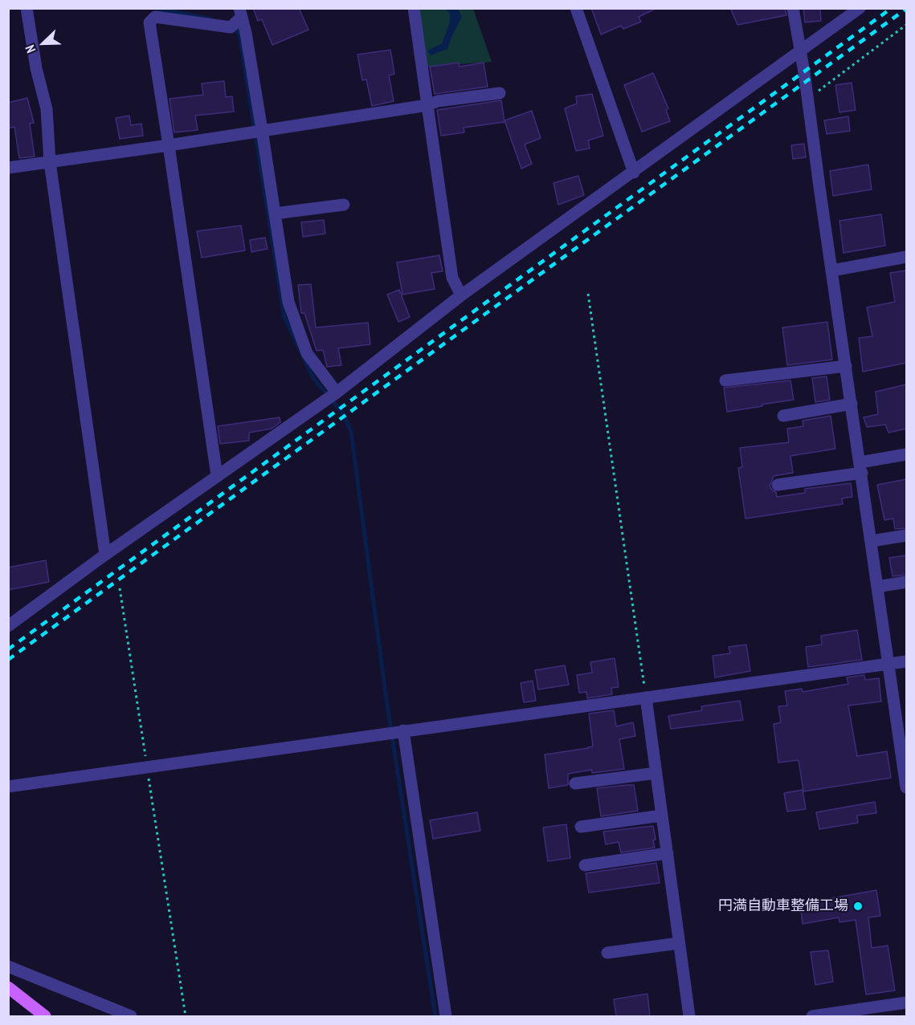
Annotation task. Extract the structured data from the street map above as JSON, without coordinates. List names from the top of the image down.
{
  "places": ["円満自動車整備工場"],
  "north": "bottom left"
}
